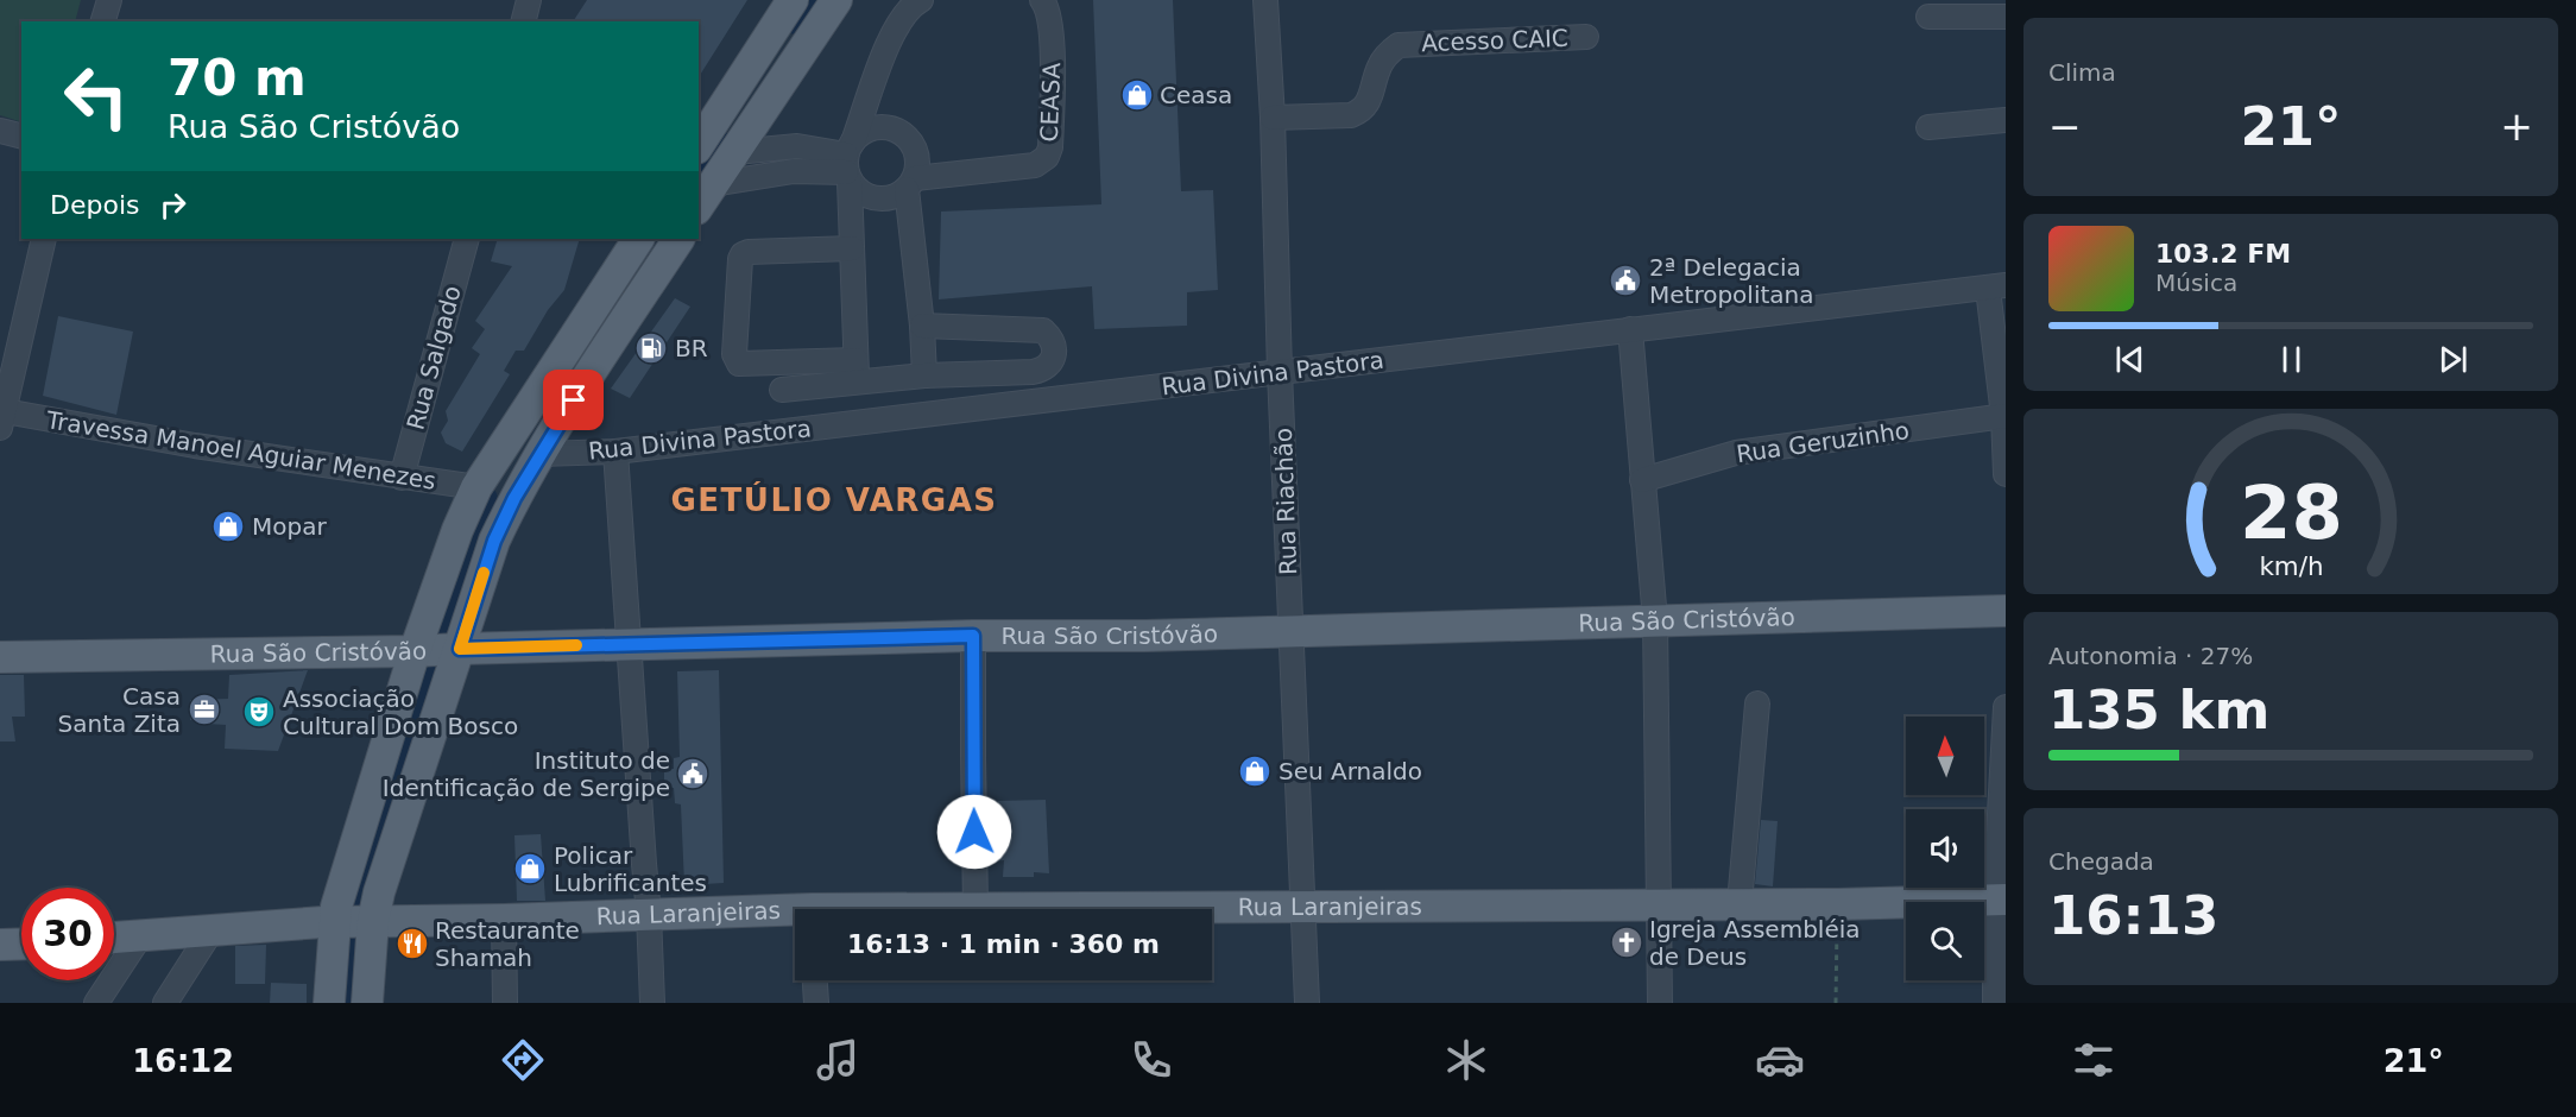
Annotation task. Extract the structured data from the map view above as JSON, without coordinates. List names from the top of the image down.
{
  "streets": {
    "main road": ["Rua São Cristóvão", "Rua Laranjeiras"],
    "street": [
      "Acesso CAIC",
      "CEASA",
      "Rua Salgado",
      "Rua Divina Pastora",
      "Rua Geruzinho",
      "Travessa Manoel Aguiar Menezes",
      "Rua Riachão"
    ]
  },
  "crossings": [
    ["Acesso CAIC", "Rua Riachão"],
    ["Rua Salgado", "Travessa Manoel Aguiar Menezes"],
    ["Rua Divina Pastora", "Rua Riachão"],
    ["Rua Riachão", "Rua São Cristóvão"],
    ["Rua Riachão", "Rua Laranjeiras"]
  ],
  "districts": ["GETÚLIO VARGAS"],
  "places": {
    "shop": [
      "Ceasa",
      "Mopar",
      "Seu Arnaldo",
      "Policar Lubrificantes"
    ],
    "public building": ["2ª Delegacia Metropolitana", "Instituto de Identificação de Sergipe"],
    "fuel station": ["BR"],
    "office": ["Casa Santa Zita"],
    "theatre": ["Associação Cultural Dom Bosco"],
    "church": ["Igreja Assembléia de Deus"],
    "restaurant": ["Restaurante Shamah"]
  },
  "north": "top",
  "page": {
    "tile": [
      "Clima",
      ["Autonomia · 27%", "135 km"],
      ["Chegada", "16:13"]
    ],
    "turn": ["70 m", "Rua São Cristóvão"],
    "heat": ["−", "21°", "+"],
    "then": "Depois",
    "song": ["103.2 FM", "Música"],
    "limit": "30",
    "trip": "16:13 · 1 min · 360 m",
    "tabs": ["16:12", "21°"],
    "gauge": ["28", "km/h"]
  }
}
